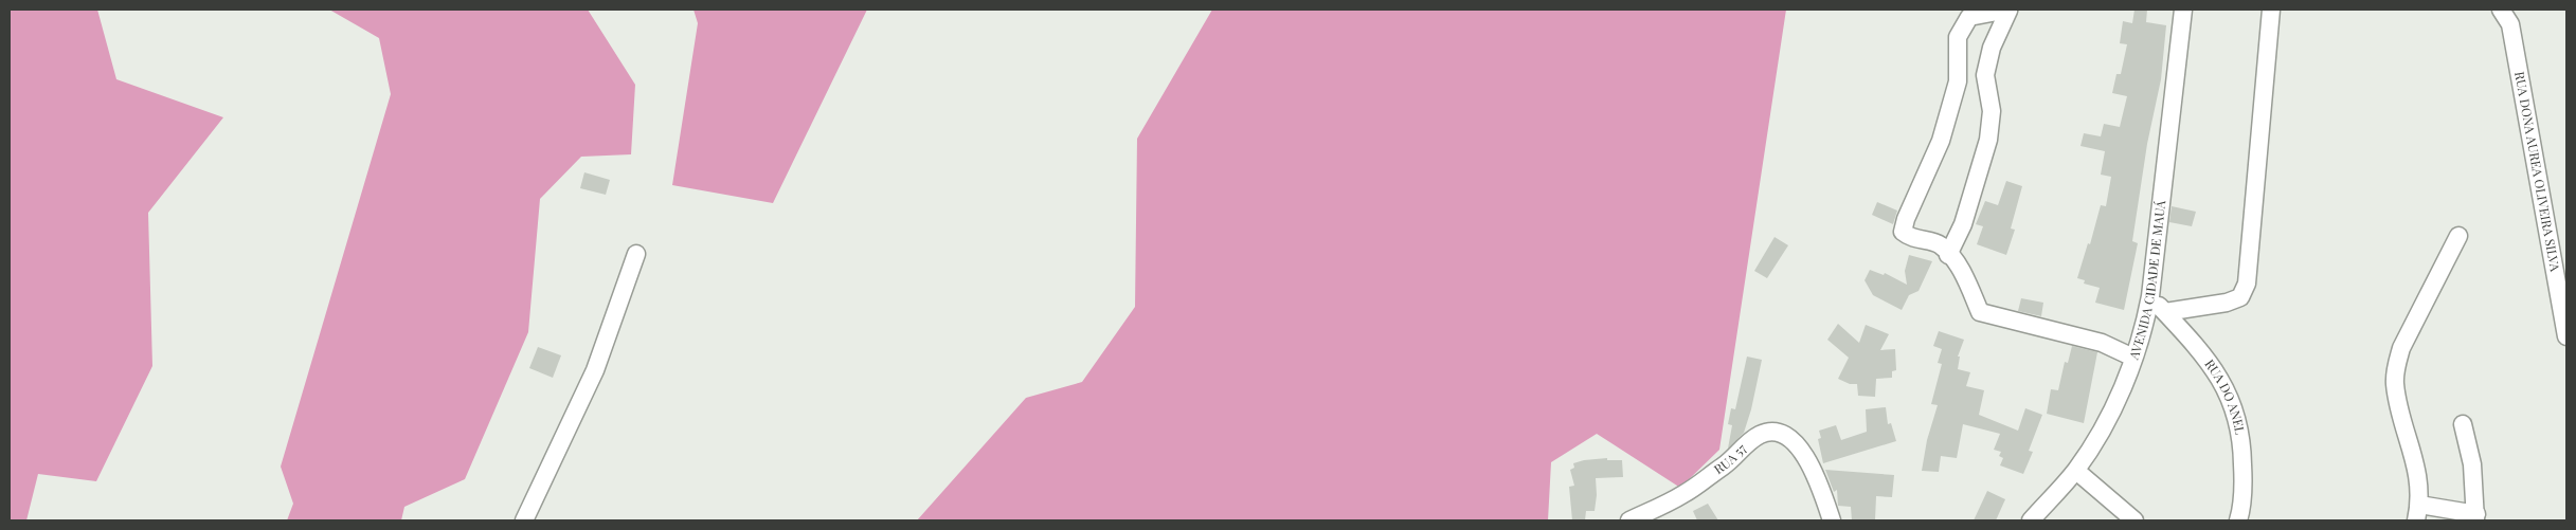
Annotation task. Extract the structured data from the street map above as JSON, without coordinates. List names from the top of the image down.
{
  "streets": {
    "street": [
      "RUA DONA AUREA OLIVEIRA SILVA",
      "AVENIDA CIDADE DE MAUÁ",
      "RUA DO ANEL",
      "RUA 57"
    ]
  },
  "crossings": [
    ["AVENIDA CIDADE DE MAUÁ", "RUA DO ANEL"]
  ]
}
